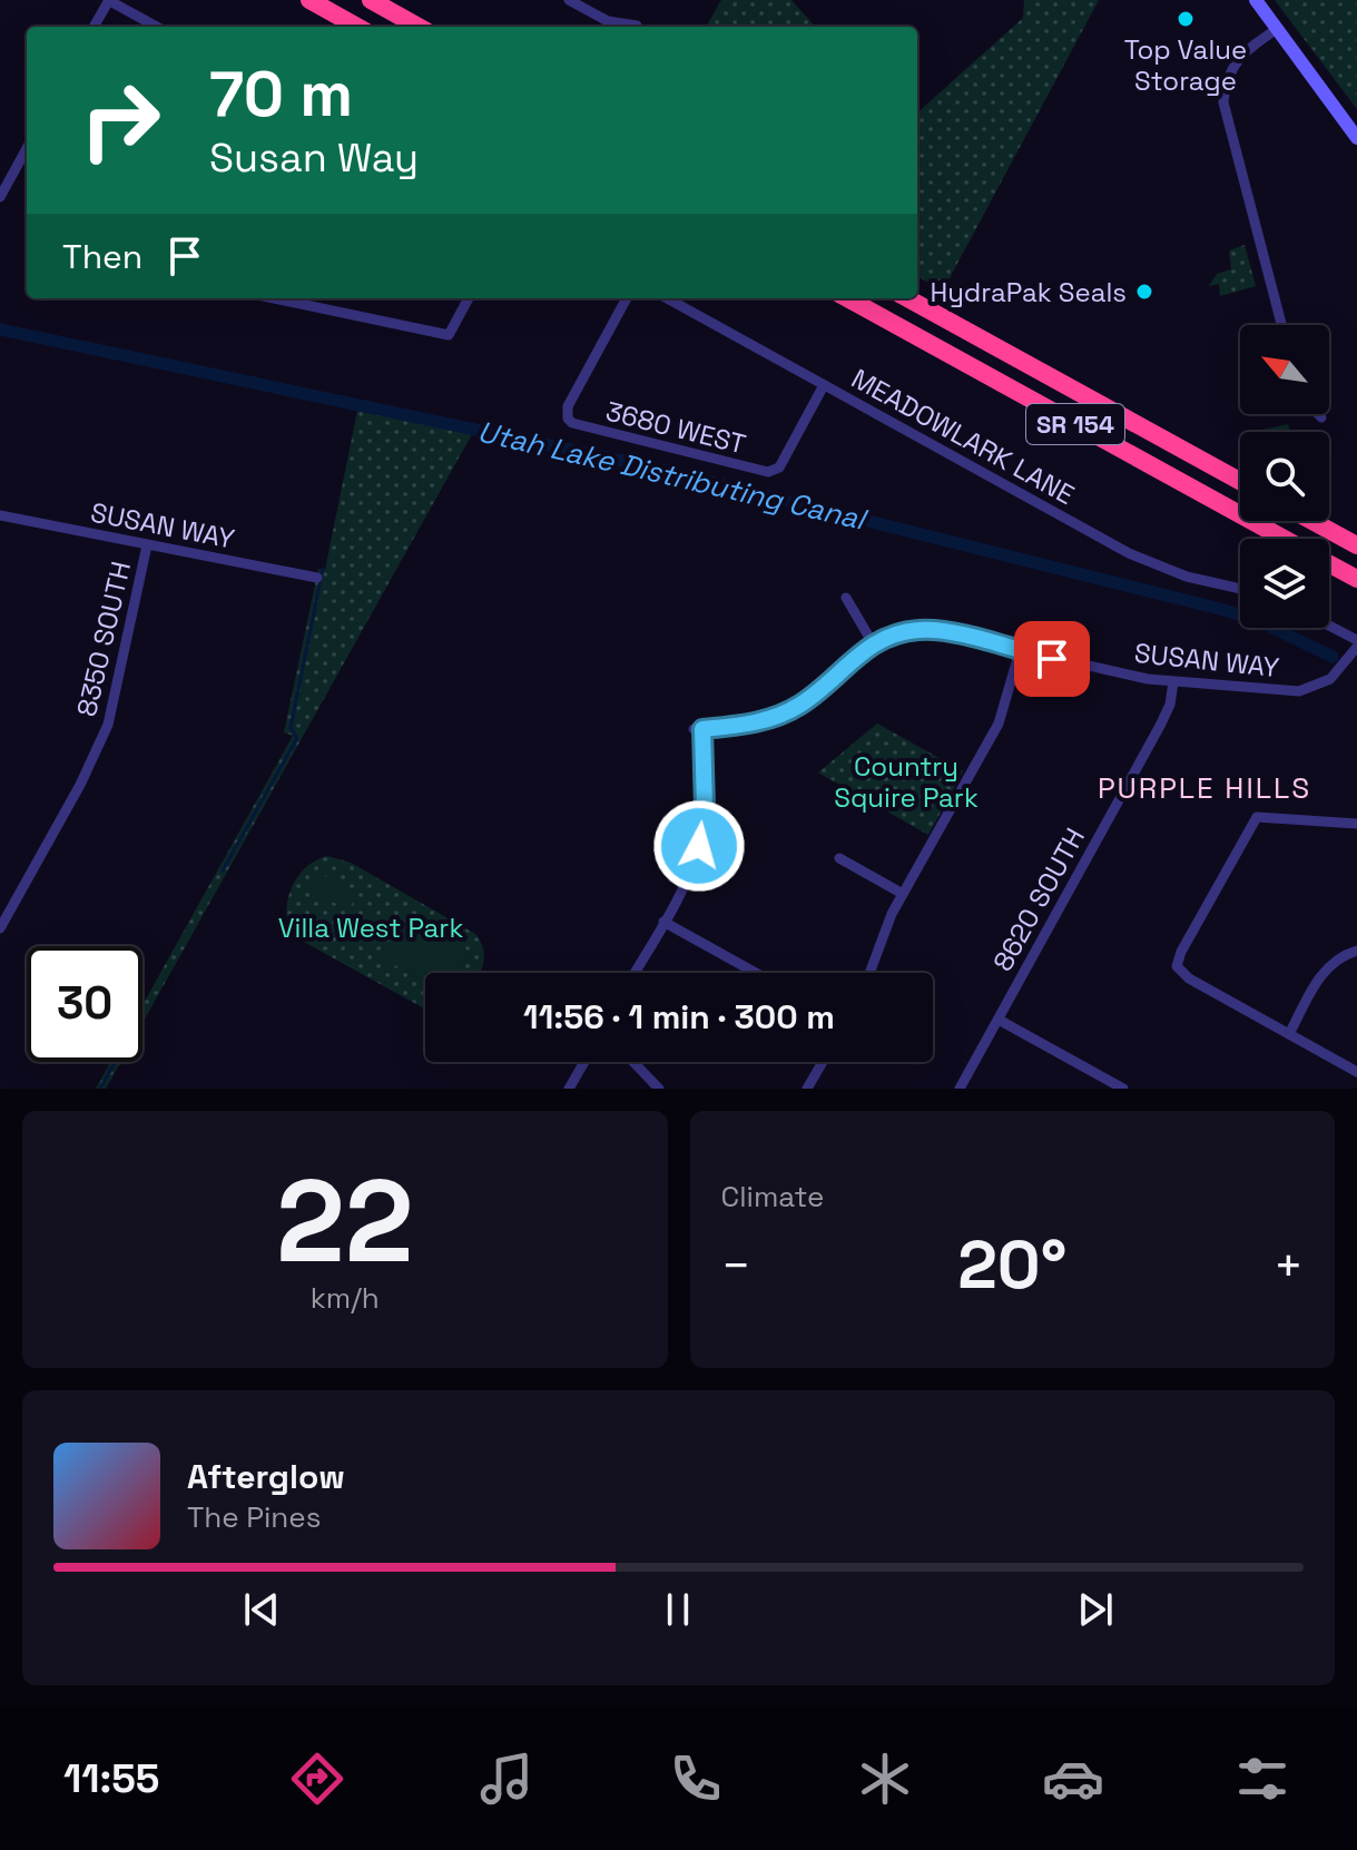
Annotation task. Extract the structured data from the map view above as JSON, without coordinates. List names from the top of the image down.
{
  "streets": {
    "highway": ["SR 154"],
    "street": [
      "3680 WEST",
      "MEADOWLARK LANE",
      "SUSAN WAY",
      "8350 SOUTH",
      "8620 SOUTH"
    ]
  },
  "crossings": [
    ["3680 WEST", "MEADOWLARK LANE"],
    ["SUSAN WAY", "8350 SOUTH"],
    ["SUSAN WAY", "8620 SOUTH"]
  ],
  "districts": ["PURPLE HILLS"],
  "water": ["Utah Lake Distributing Canal"],
  "parks": ["Country Squire Park", "Villa West Park"],
  "places": ["Top Value Storage", "HydraPak Seals"],
  "north": "top left",
  "page": {
    "turn": ["70 m", "Susan Way"],
    "then": "Then",
    "limit": "30",
    "trip": "11:56 · 1 min · 300 m",
    "tile": [
      ["22", "km/h"],
      "Climate"
    ],
    "heat": ["−", "20°", "+"],
    "song": ["Afterglow", "The Pines"],
    "tabs": "11:55"
  }
}
